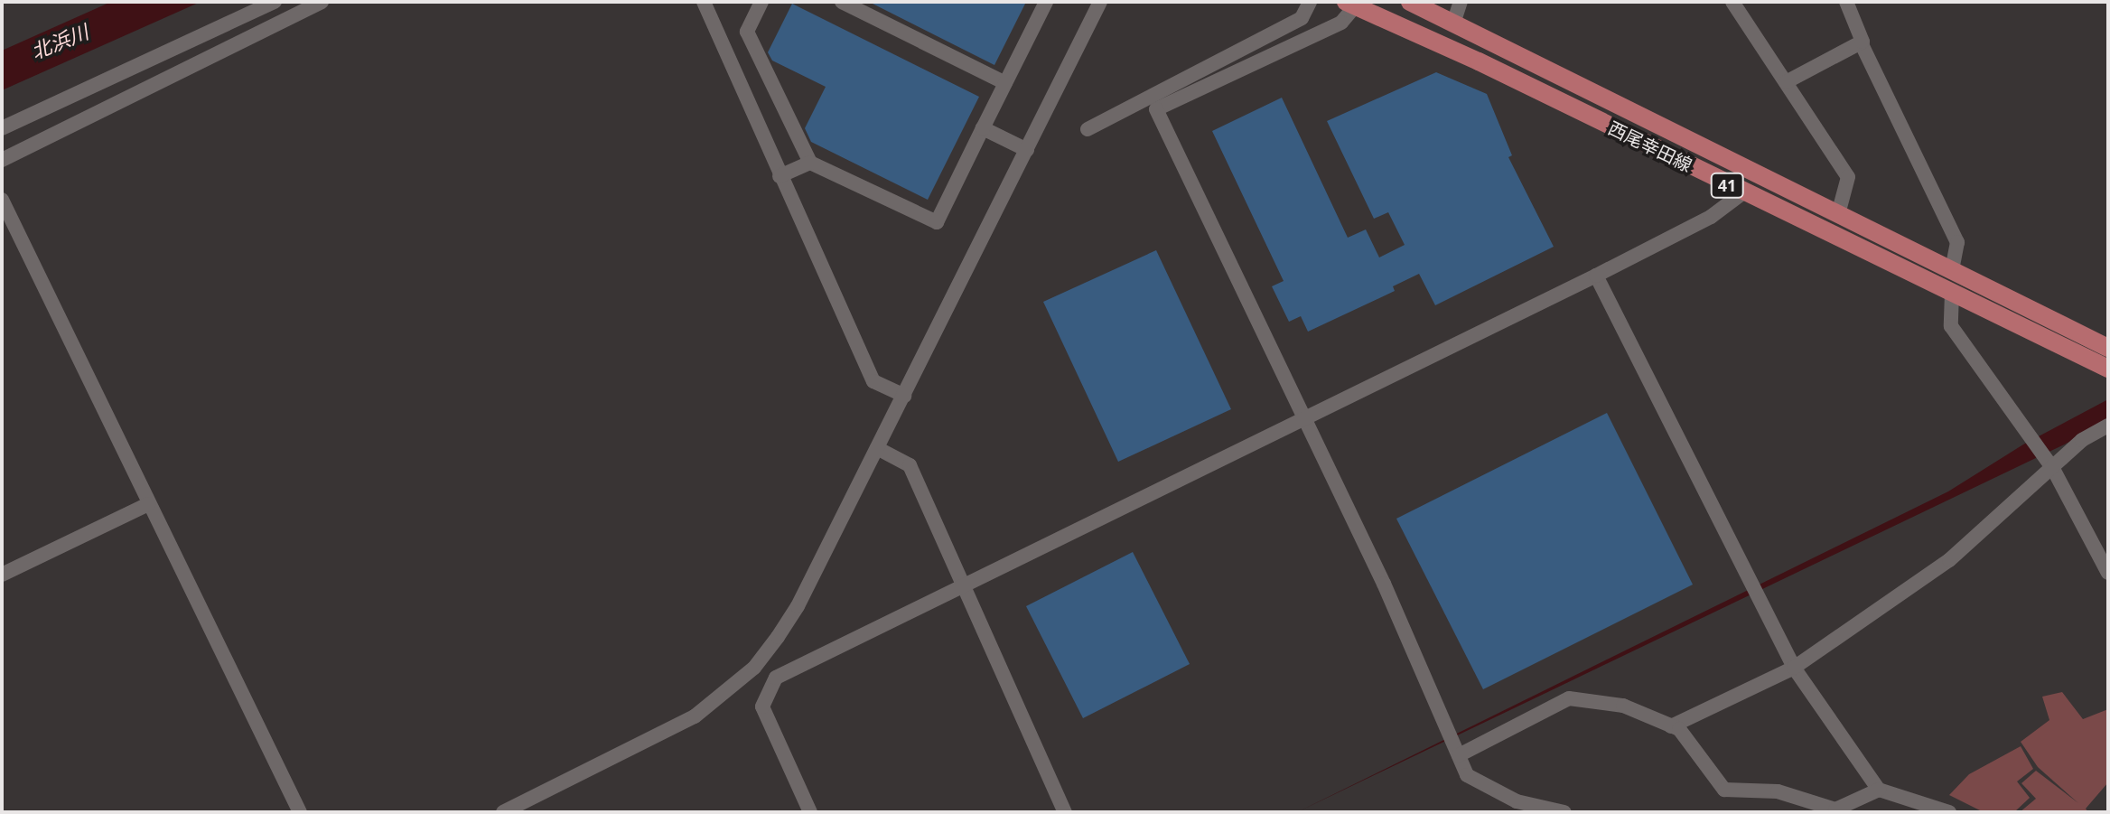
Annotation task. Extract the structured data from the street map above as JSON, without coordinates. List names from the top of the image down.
{
  "streets": {
    "main road": ["西尾幸田線", "41"]
  },
  "water": ["北浜川"]
}
